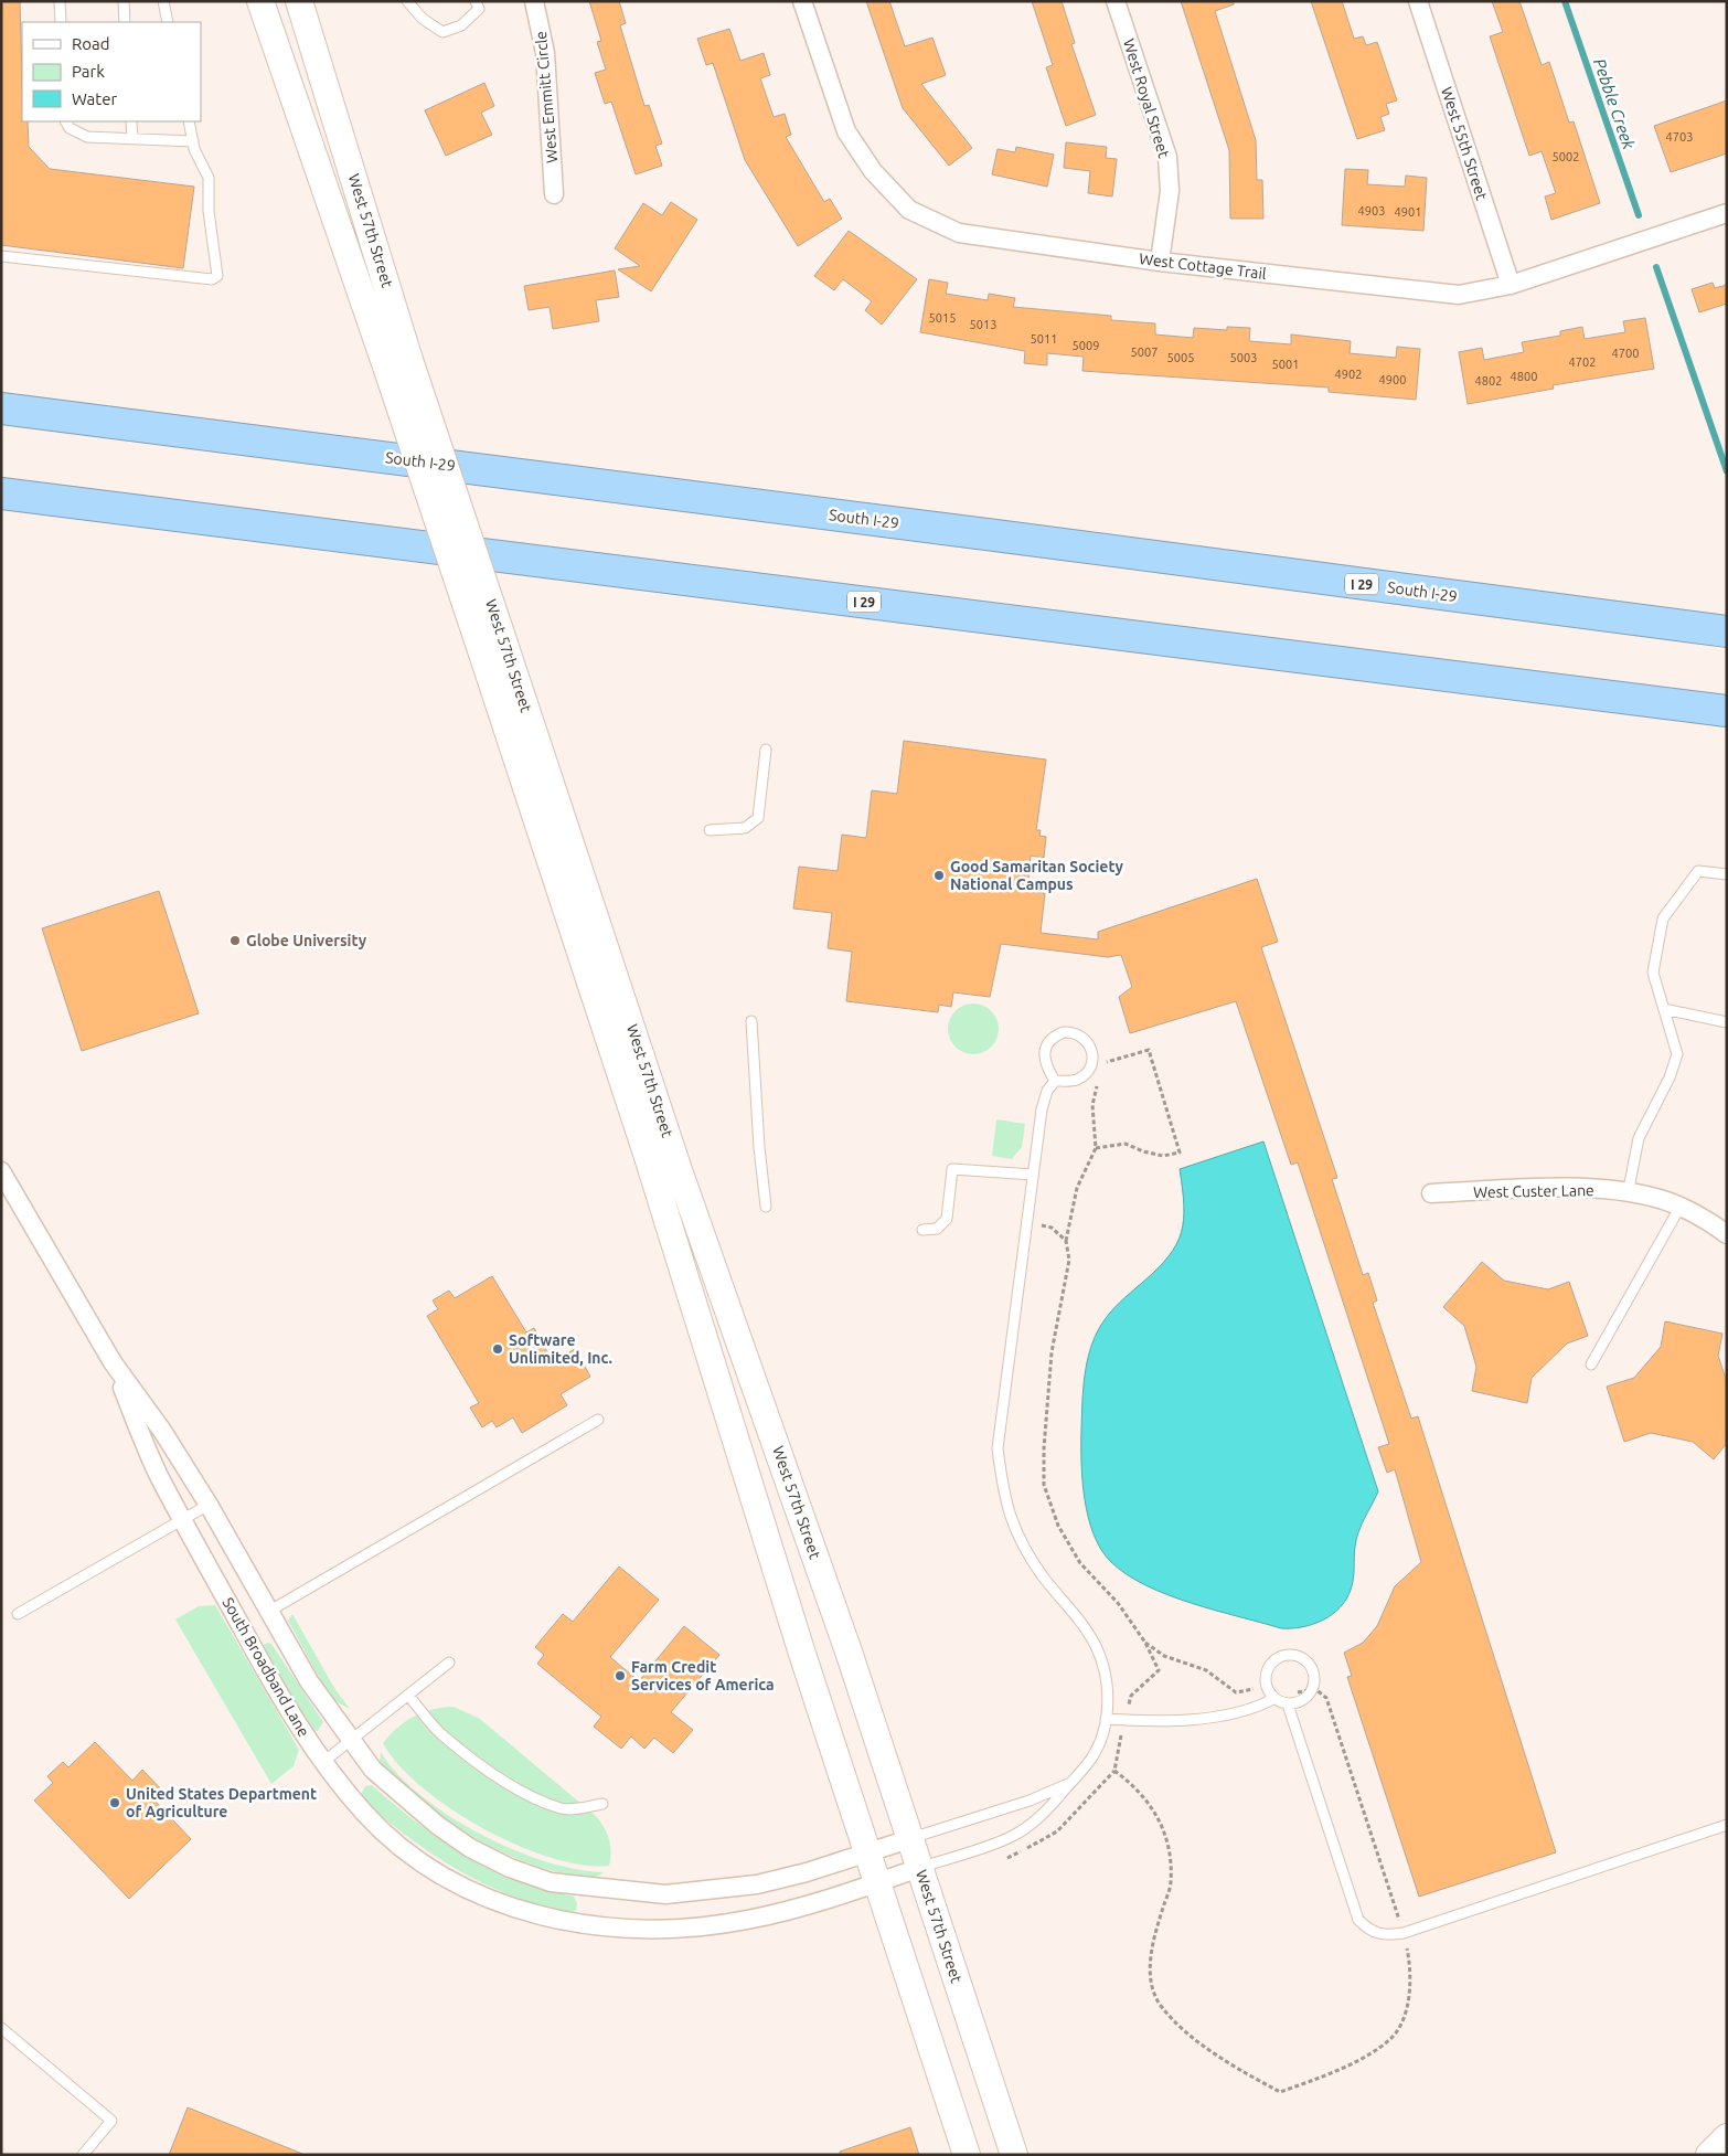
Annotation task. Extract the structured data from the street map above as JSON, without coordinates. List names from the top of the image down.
{
  "streets": {
    "highway": ["South I-29", "I 29"],
    "main road": ["West 57th Street"],
    "street": [
      "West Emmitt Circle",
      "West Royal Street",
      "West 55th Street",
      "West Cottage Trail",
      "West Custer Lane",
      "South Broadband Lane"
    ]
  },
  "crossings": [
    ["West Royal Street", "West Cottage Trail"],
    ["West 55th Street", "West Cottage Trail"],
    ["West 57th Street", "South Broadband Lane"]
  ],
  "water": ["Pebble Creek"],
  "places": [
    "Good Samaritan Society National Campus",
    "Globe University",
    "Software Unlimited, Inc.",
    "Farm Credit Services of America",
    "United States Department of Agriculture"
  ],
  "house_numbers": [
    "4703",
    "5002",
    "4903",
    "4901",
    "5015",
    "5013",
    "5011",
    "5009",
    "5007",
    "4700",
    "5005",
    "5003",
    "4702",
    "5001",
    "4902",
    "4800",
    "4900",
    "4802"
  ],
  "legend": ["Road", "Park", "Water"]
}
